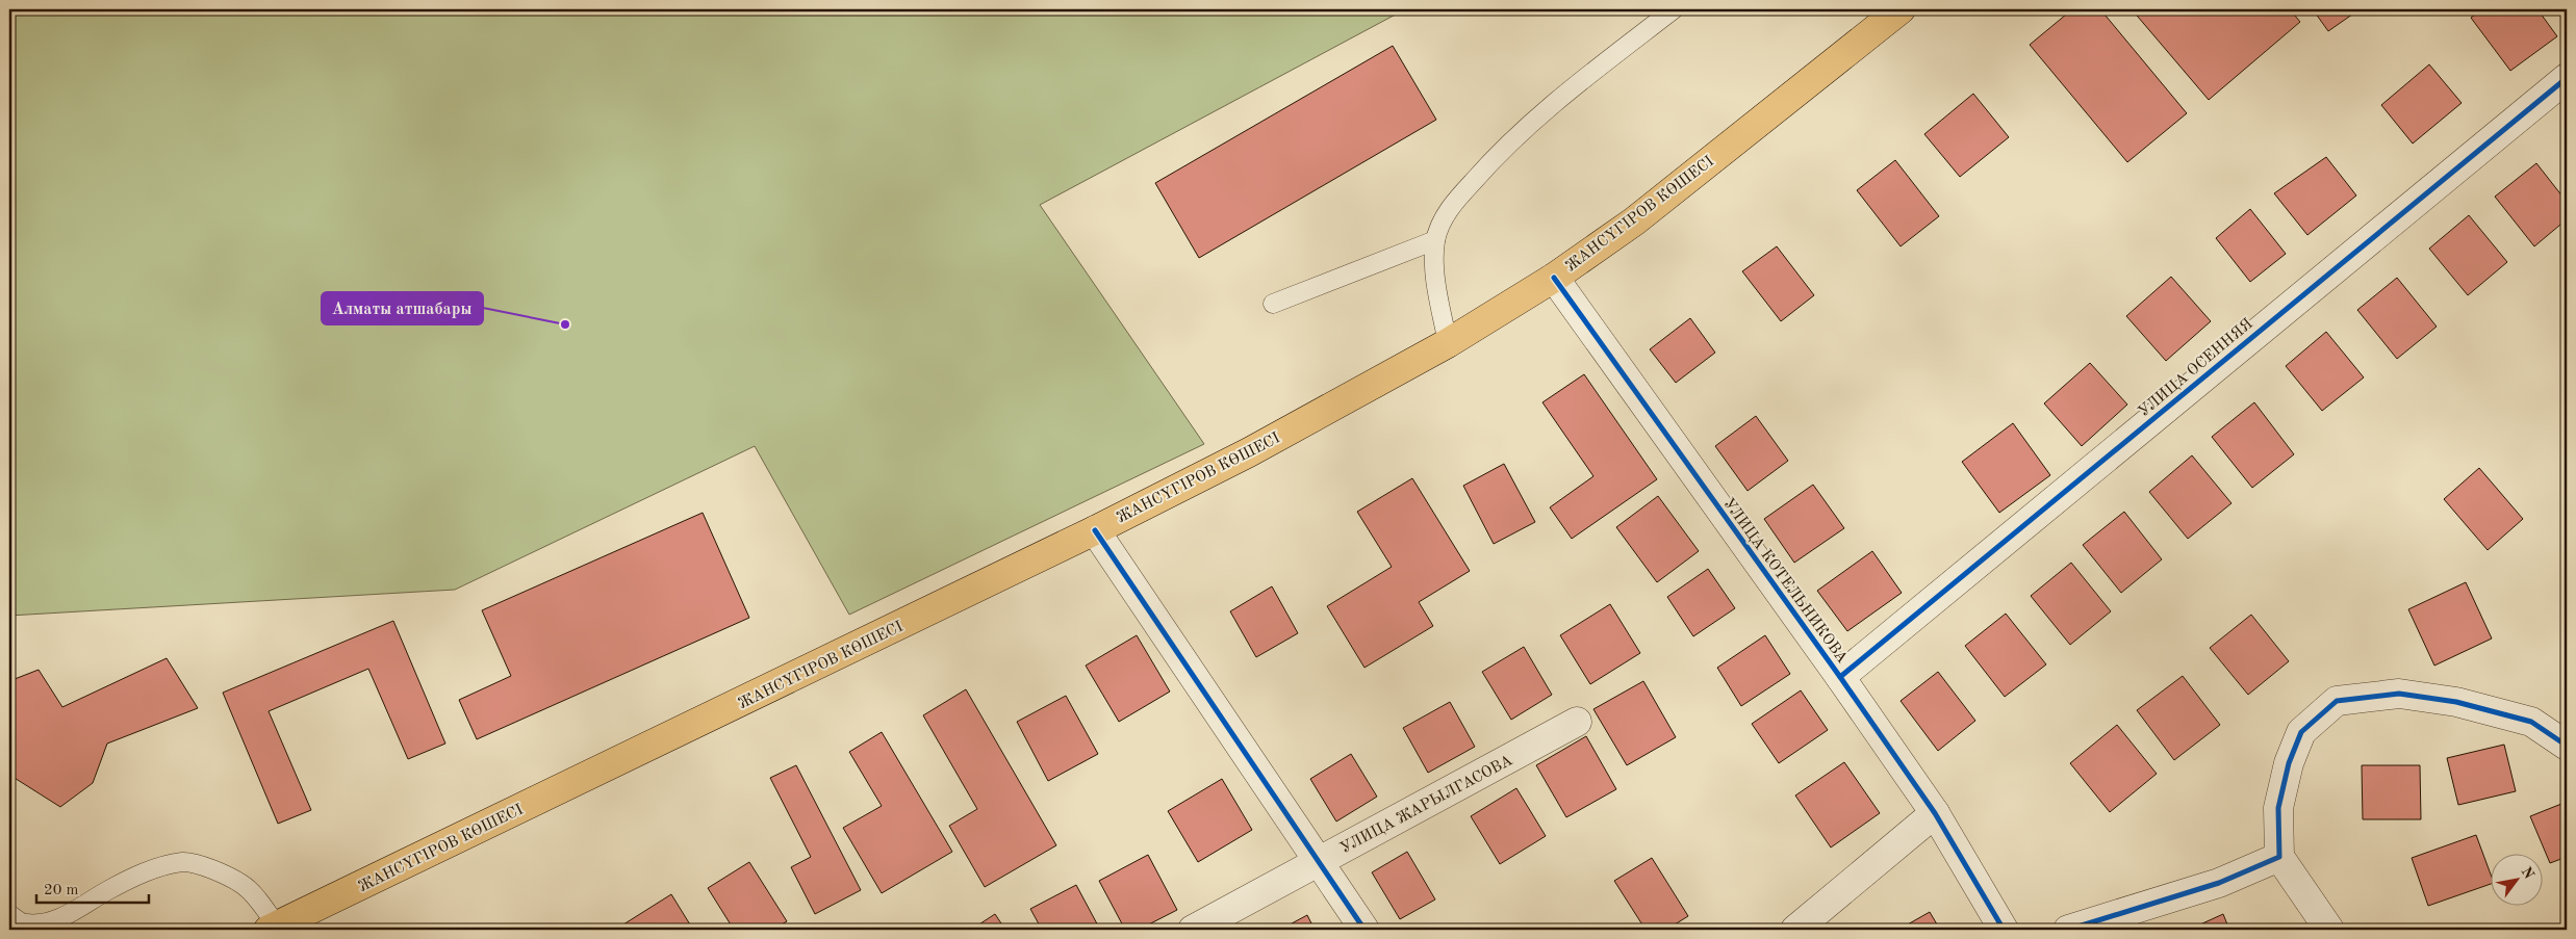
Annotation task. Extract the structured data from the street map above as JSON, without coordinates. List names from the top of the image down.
{
  "streets": {
    "main road": ["ЖАНСҮГІРОВ КӨШЕСІ"],
    "street": ["УЛИЦА ОСЕННЯЯ", "УЛИЦА КОТЕЛЬНИКОВА", "УЛИЦА ЖАРЫЛГАСОВА"]
  },
  "crossings": [
    ["ЖАНСҮГІРОВ КӨШЕСІ", "УЛИЦА КОТЕЛЬНИКОВА"],
    ["УЛИЦА ОСЕННЯЯ", "УЛИЦА КОТЕЛЬНИКОВА"]
  ],
  "places": ["Алматы атшабары"],
  "scale_bar": "20 m",
  "north": "top right"
}
